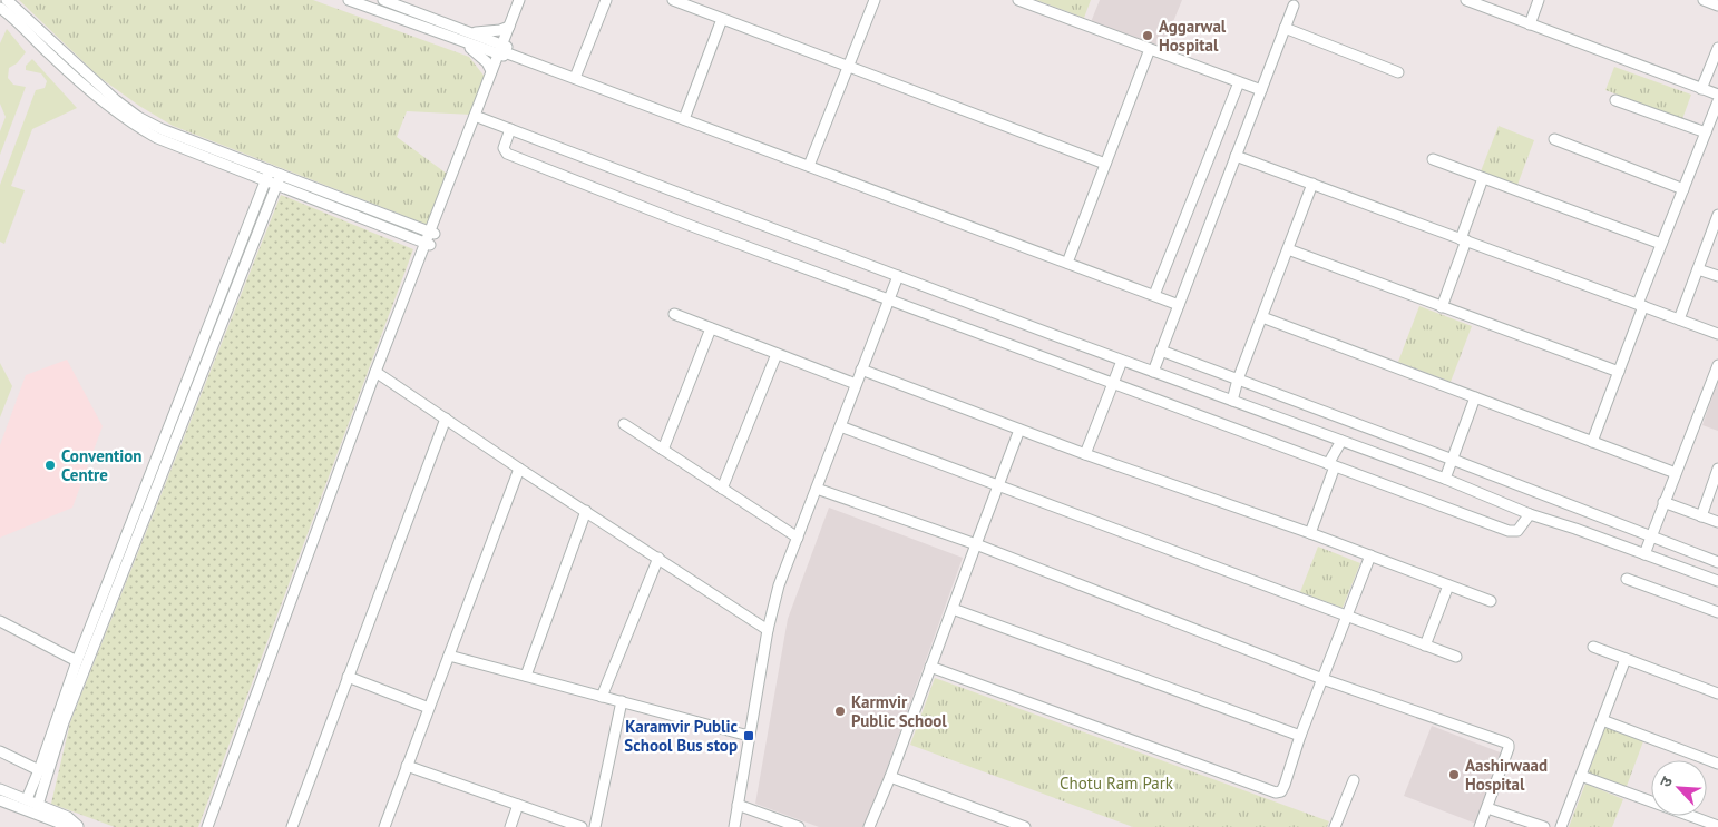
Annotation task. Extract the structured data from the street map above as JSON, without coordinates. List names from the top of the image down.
{
  "parks": ["Chotu Ram Park"],
  "places": {
    "other": [
      "Aggarwal Hospital",
      "Convention Centre",
      "Karmvir Public School",
      "Aashirwaad Hospital"
    ],
    "transit": ["Karamvir Public School Bus stop"]
  },
  "north": "top left"
}
